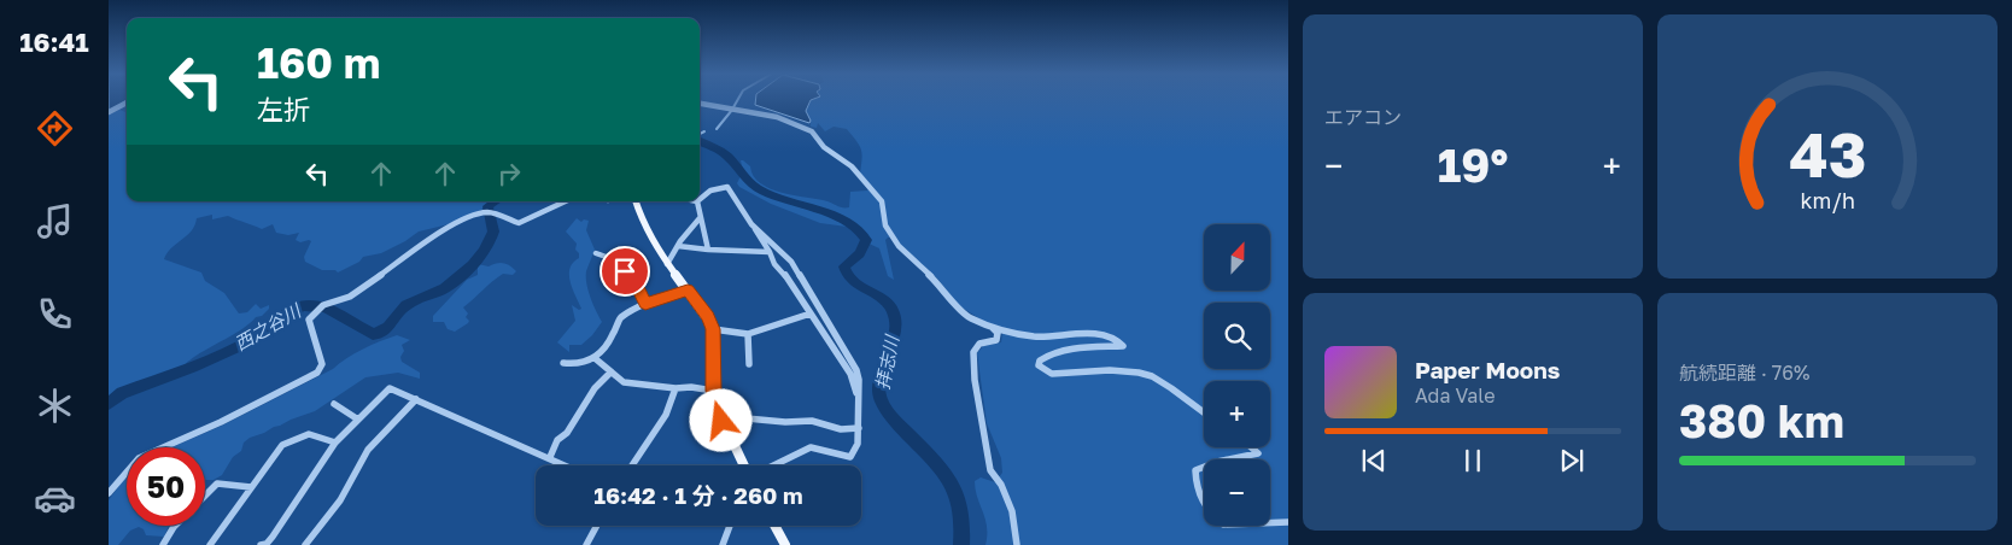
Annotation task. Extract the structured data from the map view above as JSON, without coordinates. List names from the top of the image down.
{
  "water": ["西之谷川", "拝志川"],
  "north": "top",
  "page": {
    "tabs": "16:41",
    "tile": [
      "エアコン",
      ["航続距離 · 76%", "380 km"]
    ],
    "turn": ["160 m", "左折"],
    "heat": ["−", "19°", "+"],
    "map_buttons": ["+", "−"],
    "song": ["Paper Moons", "Ada Vale"],
    "limit": "50",
    "trip": "16:42 · 1 分 · 260 m",
    "gauge": ["43", "km/h"]
  }
}
